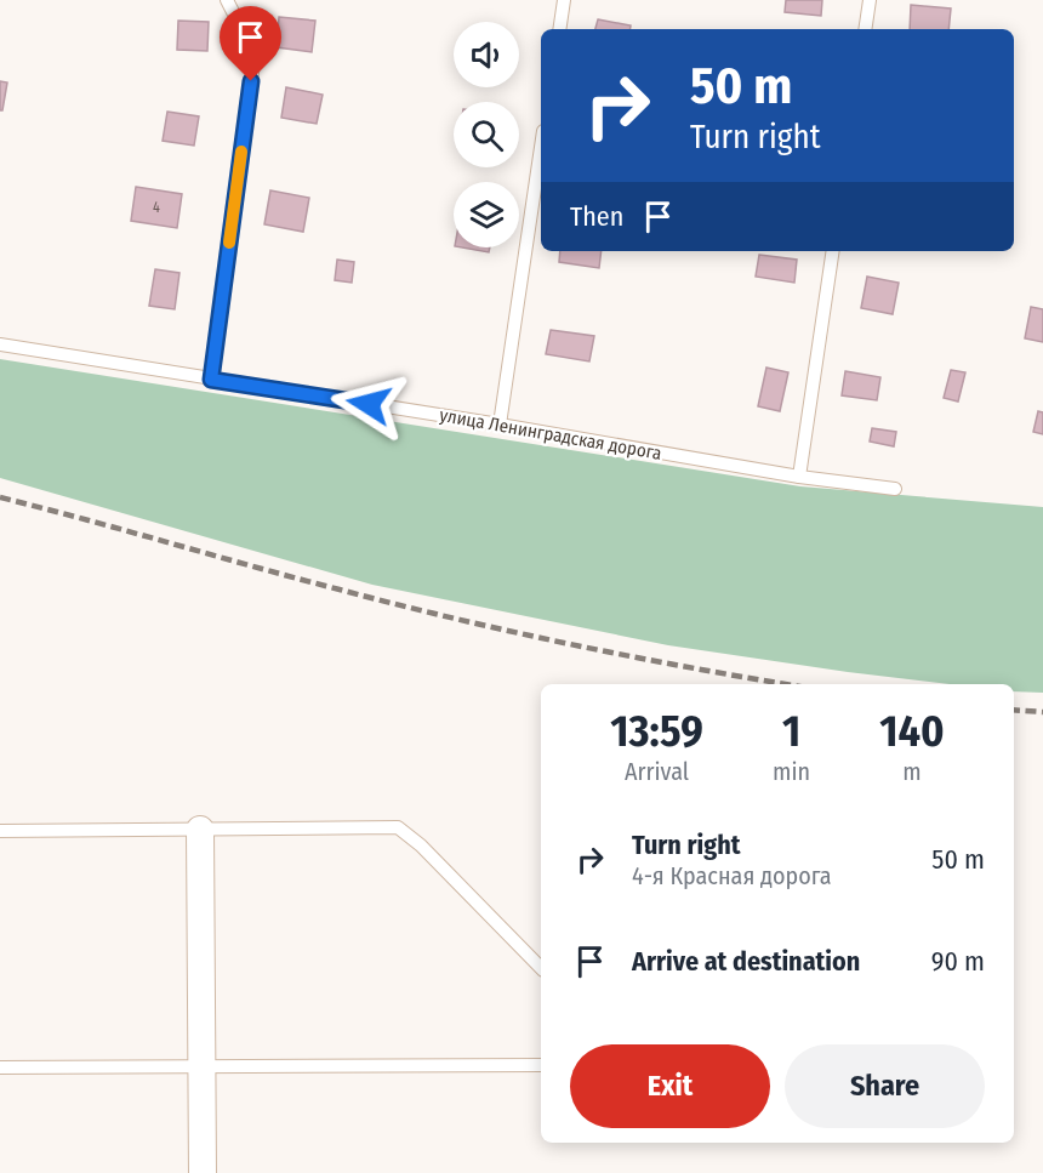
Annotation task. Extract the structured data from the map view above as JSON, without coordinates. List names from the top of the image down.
{
  "streets": {
    "lane": ["улица Ленинградская дорога"]
  },
  "house_numbers": ["4"],
  "page": {
    "turn": ["50 m", "Turn right"],
    "then": "Then",
    "eta": [
      "13:59",
      "Arrival",
      "1",
      "min",
      "140",
      "m"
    ],
    "list": [
      {
        "name": "Turn right",
        "note": "4-я Красная дорога",
        "value": "50 m"
      },
      {
        "name": "Arrive at destination",
        "value": "90 m"
      }
    ],
    "buttons": ["Exit", "Share"]
  }
}
